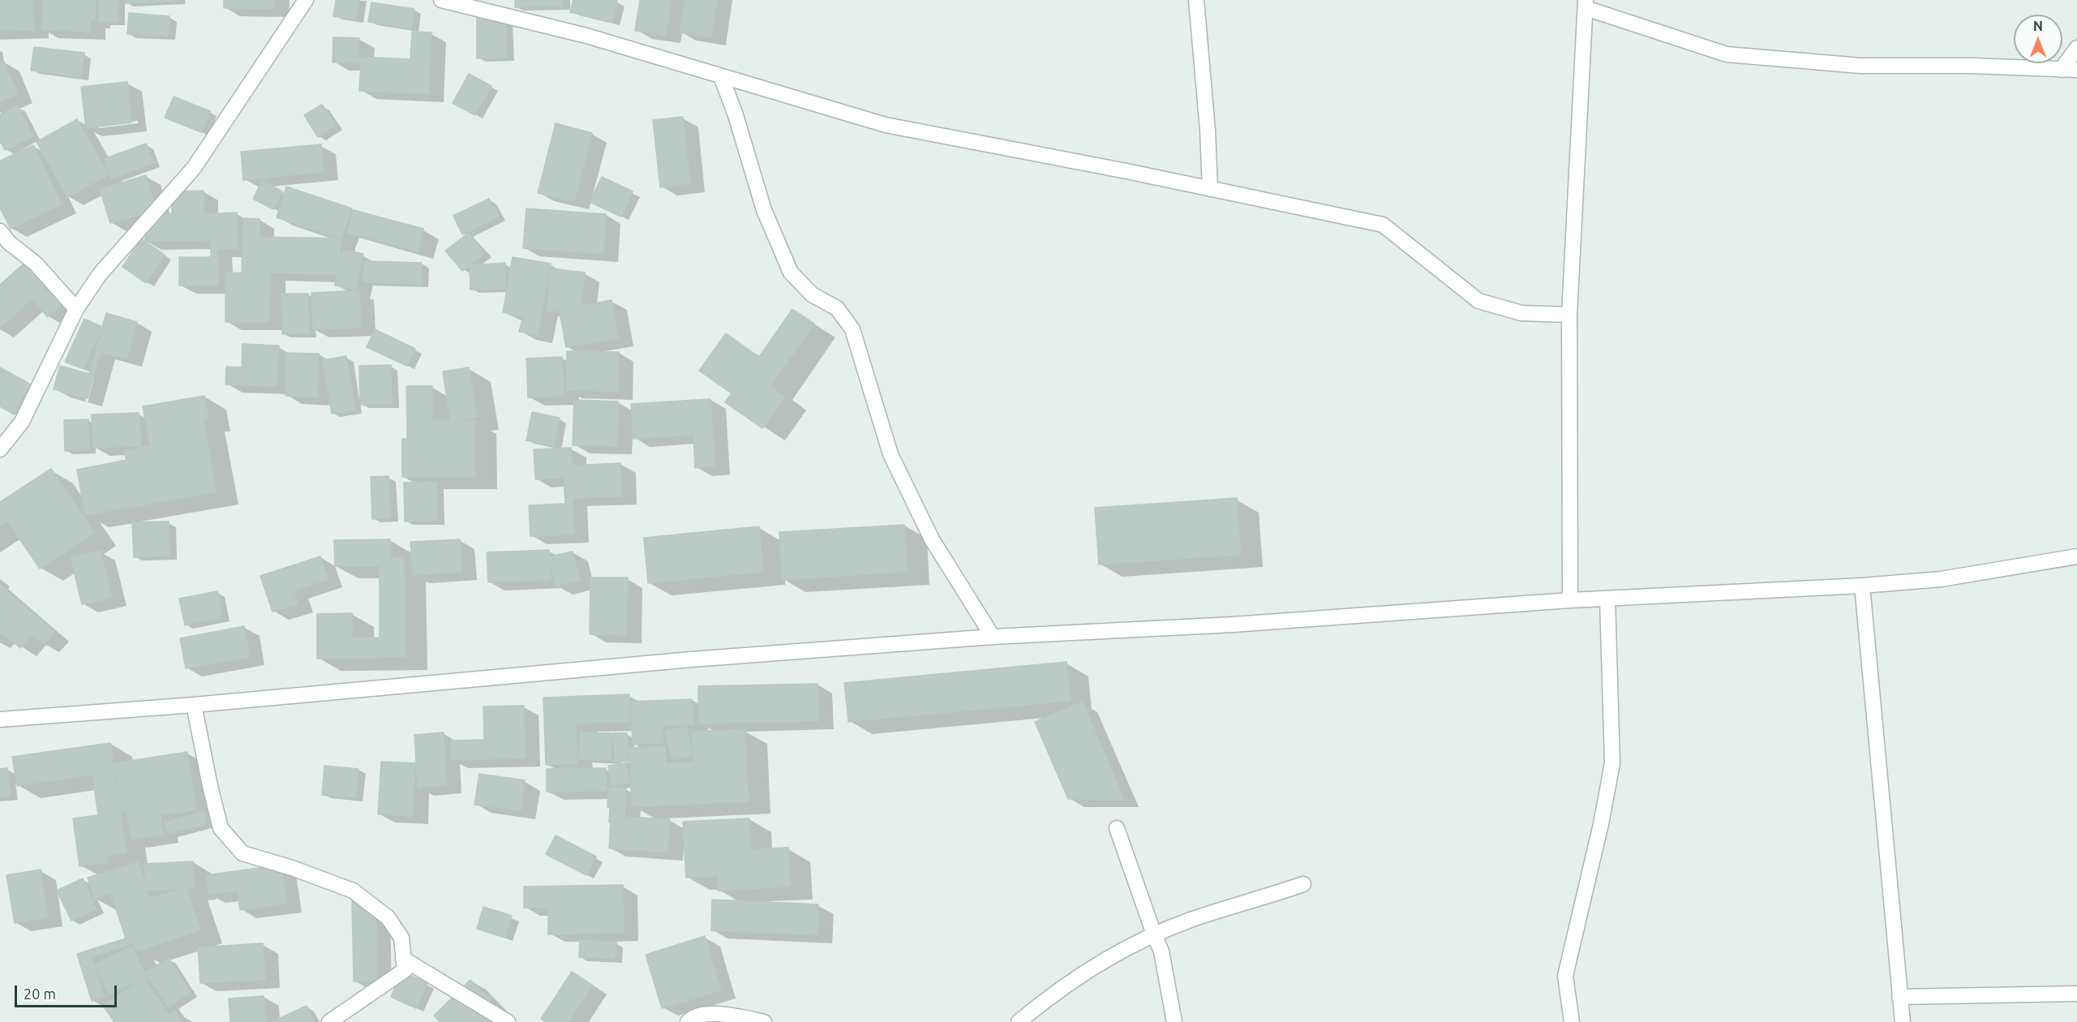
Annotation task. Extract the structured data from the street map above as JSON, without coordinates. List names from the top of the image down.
{
  "scale_bar": "20 m",
  "north": "top"
}
